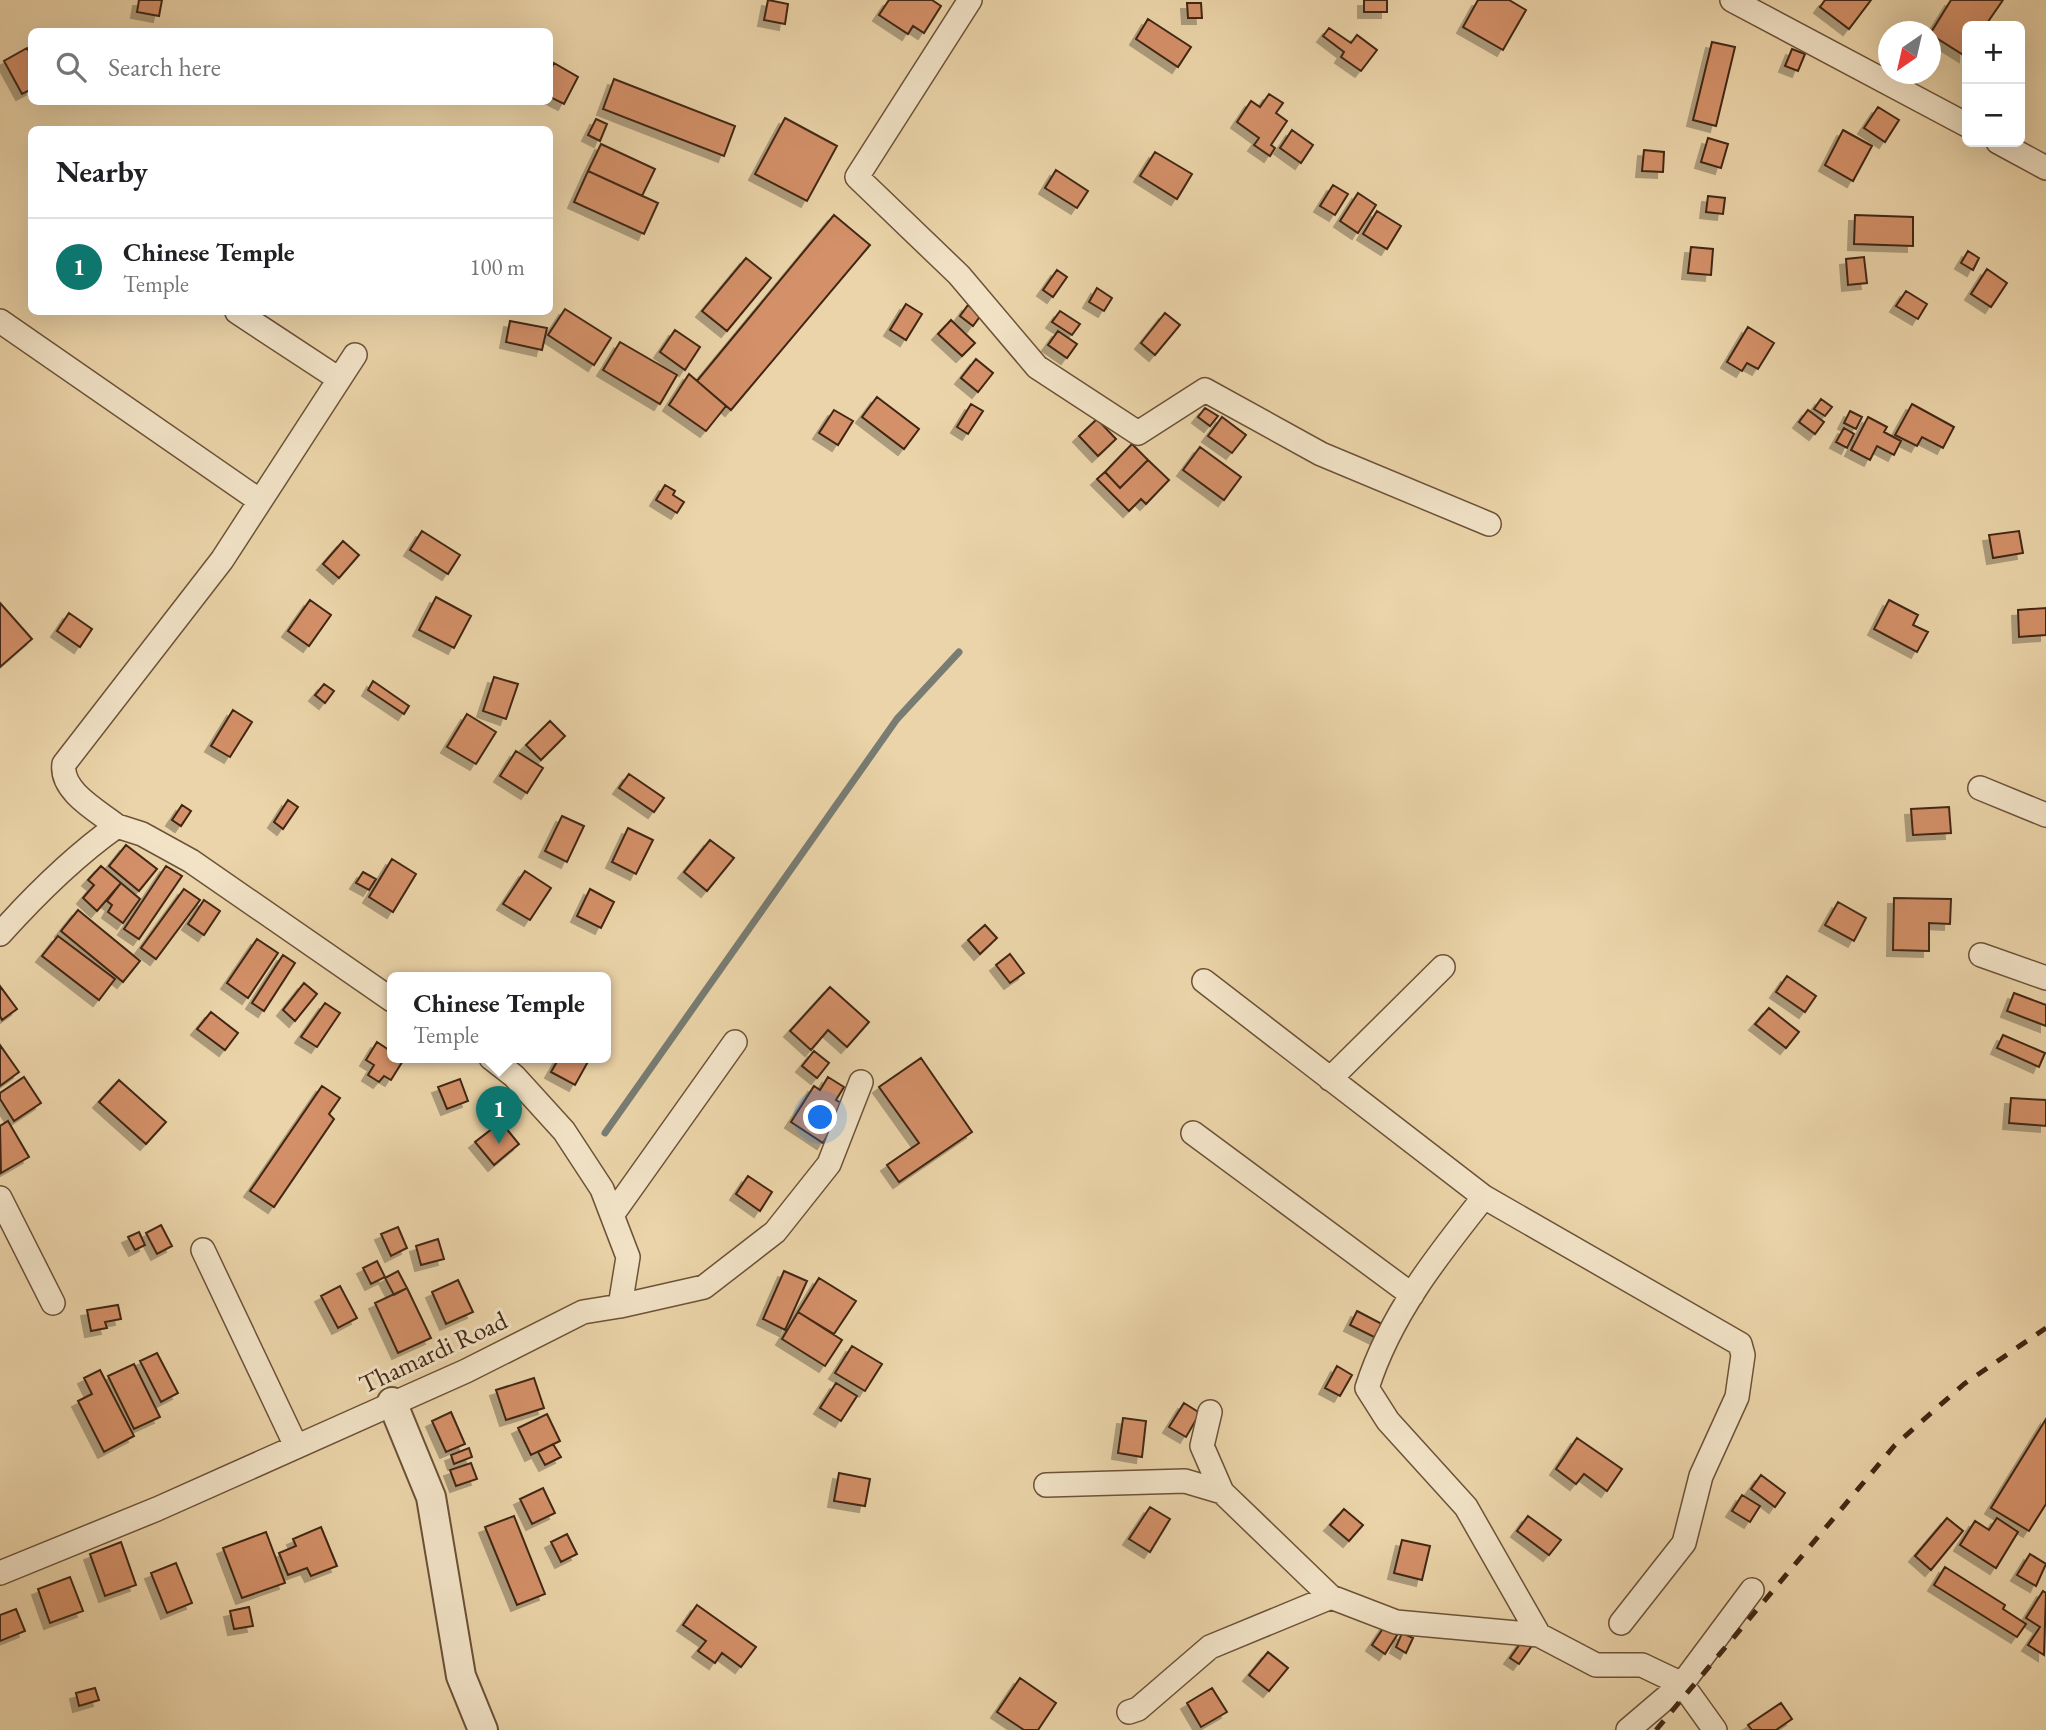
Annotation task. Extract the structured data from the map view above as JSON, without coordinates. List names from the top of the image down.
{
  "streets": {
    "street": ["Thamardi Road"]
  },
  "north": "bottom left",
  "page": {
    "map_buttons": ["+", "−"],
    "search": "Search here",
    "heading": "Nearby",
    "list": [
      {
        "mark": "1",
        "name": "Chinese Temple",
        "note": "Temple",
        "value": "100 m"
      }
    ],
    "popup": ["Chinese Temple", "Temple"],
    "pins": "1"
  }
}
